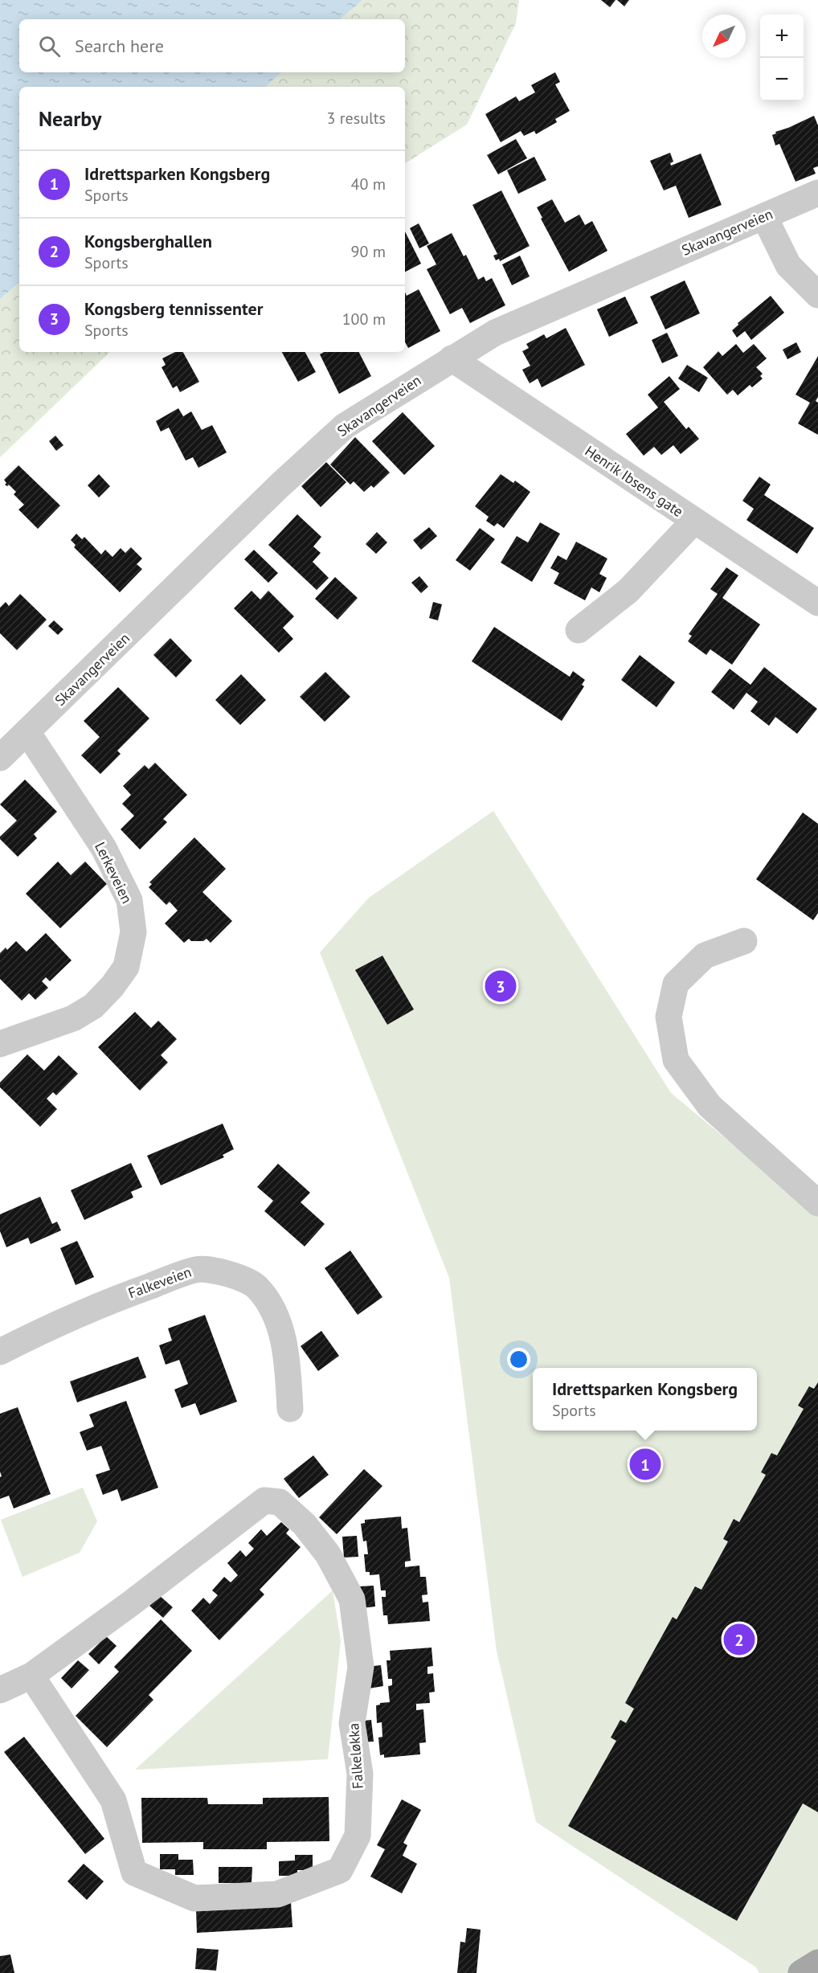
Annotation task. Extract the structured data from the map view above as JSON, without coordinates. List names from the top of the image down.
{
  "streets": {
    "street": [
      "Skavangerveien",
      "Henrik Ibsens gate",
      "Lerkeveien",
      "Falkeveien",
      "Falkeløkka"
    ]
  },
  "crossings": [
    ["Skavangerveien", "Henrik Ibsens gate"],
    ["Skavangerveien", "Lerkeveien"]
  ],
  "north": "bottom left",
  "page": {
    "map_buttons": ["+", "−"],
    "search": "Search here",
    "heading": ["Nearby", "3 results"],
    "list": [
      {
        "mark": "1",
        "name": "Idrettsparken Kongsberg",
        "note": "Sports",
        "value": "40 m"
      },
      {
        "mark": "2",
        "name": "Kongsberghallen",
        "note": "Sports",
        "value": "90 m"
      },
      {
        "mark": "3",
        "name": "Kongsberg tennissenter",
        "note": "Sports",
        "value": "100 m"
      }
    ],
    "pins": ["3", "1", "2"],
    "popup": ["Idrettsparken Kongsberg", "Sports"]
  }
}
